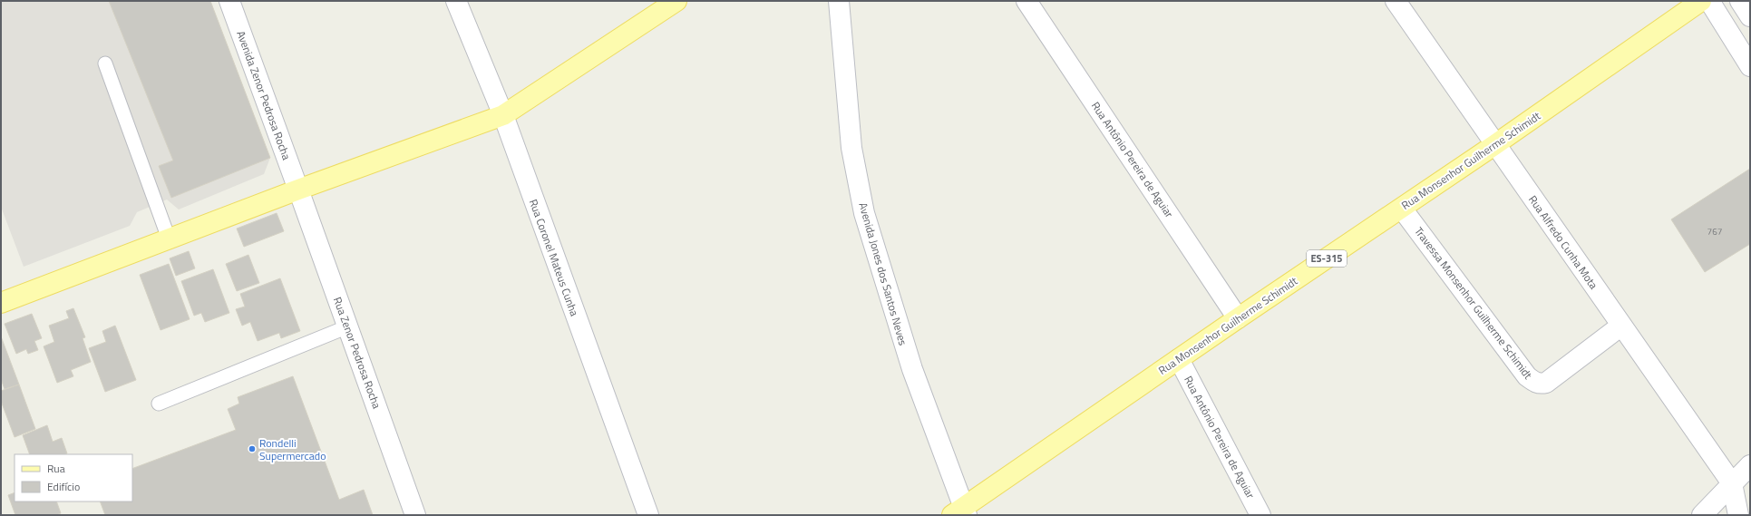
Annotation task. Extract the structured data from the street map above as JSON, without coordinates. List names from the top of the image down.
{
  "streets": {
    "main road": ["Rua Monsenhor Guilherme Schimidt", "ES-315"],
    "street": [
      "Avenida Zenor Pedrosa Rocha",
      "Rua Antônio Pereira de Aguiar",
      "Rua Alfredo Cunha Mota",
      "Rua Coronel Mateus Cunha",
      "Avenida Jones dos Santos Neves",
      "Travessa Monsenhor Guilherme Schimidt",
      "Rua Zenor Pedrosa Rocha"
    ]
  },
  "crossings": [
    ["Avenida Zenor Pedrosa Rocha", "Rua Zenor Pedrosa Rocha"],
    ["Rua Antônio Pereira de Aguiar", "Rua Monsenhor Guilherme Schimidt"],
    ["Rua Monsenhor Guilherme Schimidt", "Rua Alfredo Cunha Mota"],
    ["Rua Monsenhor Guilherme Schimidt", "Avenida Jones dos Santos Neves"],
    ["Rua Monsenhor Guilherme Schimidt", "Travessa Monsenhor Guilherme Schimidt"],
    ["Rua Alfredo Cunha Mota", "Travessa Monsenhor Guilherme Schimidt"]
  ],
  "places": ["Rondelli Supermercado"],
  "house_numbers": ["767"],
  "legend": ["Rua", "Edifício"]
}
